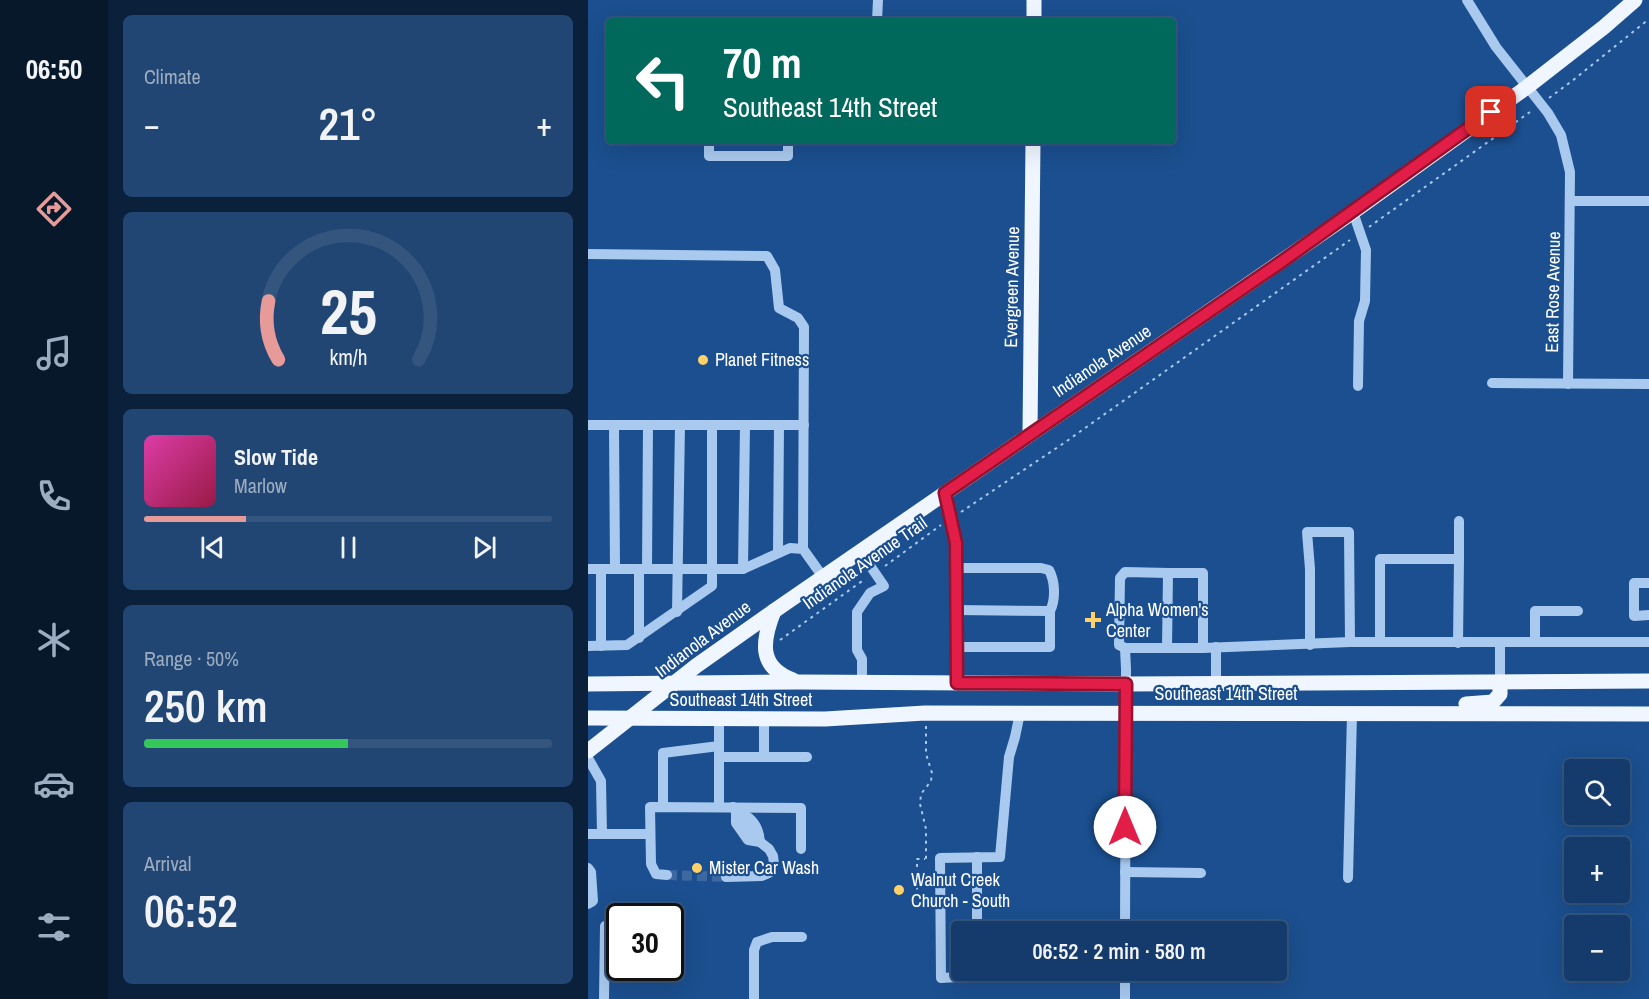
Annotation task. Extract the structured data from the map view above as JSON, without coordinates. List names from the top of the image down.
{
  "streets": {
    "main road": ["Evergreen Avenue", "Indianola Avenue", "Southeast 14th Street"],
    "street": ["East Rose Avenue"],
    "path": ["Indianola Avenue Trail"]
  },
  "crossings": [
    ["Evergreen Avenue", "Indianola Avenue"],
    ["East Rose Avenue", "Indianola Avenue"],
    ["Indianola Avenue", "Southeast 14th Street"]
  ],
  "places": {
    "other": ["Planet Fitness", "Mister Car Wash", "Walnut Creek Church - South"],
    "health": ["Alpha Women's Center"]
  },
  "page": {
    "tabs": "06:50",
    "tile": [
      "Climate",
      ["Range · 50%", "250 km"],
      ["Arrival", "06:52"]
    ],
    "turn": ["70 m", "Southeast 14th Street"],
    "heat": ["−", "21°", "+"],
    "song": ["Slow Tide", "Marlow"],
    "map_buttons": ["+", "−"],
    "limit": "30",
    "trip": "06:52 · 2 min · 580 m",
    "gauge": ["25", "km/h"]
  }
}
